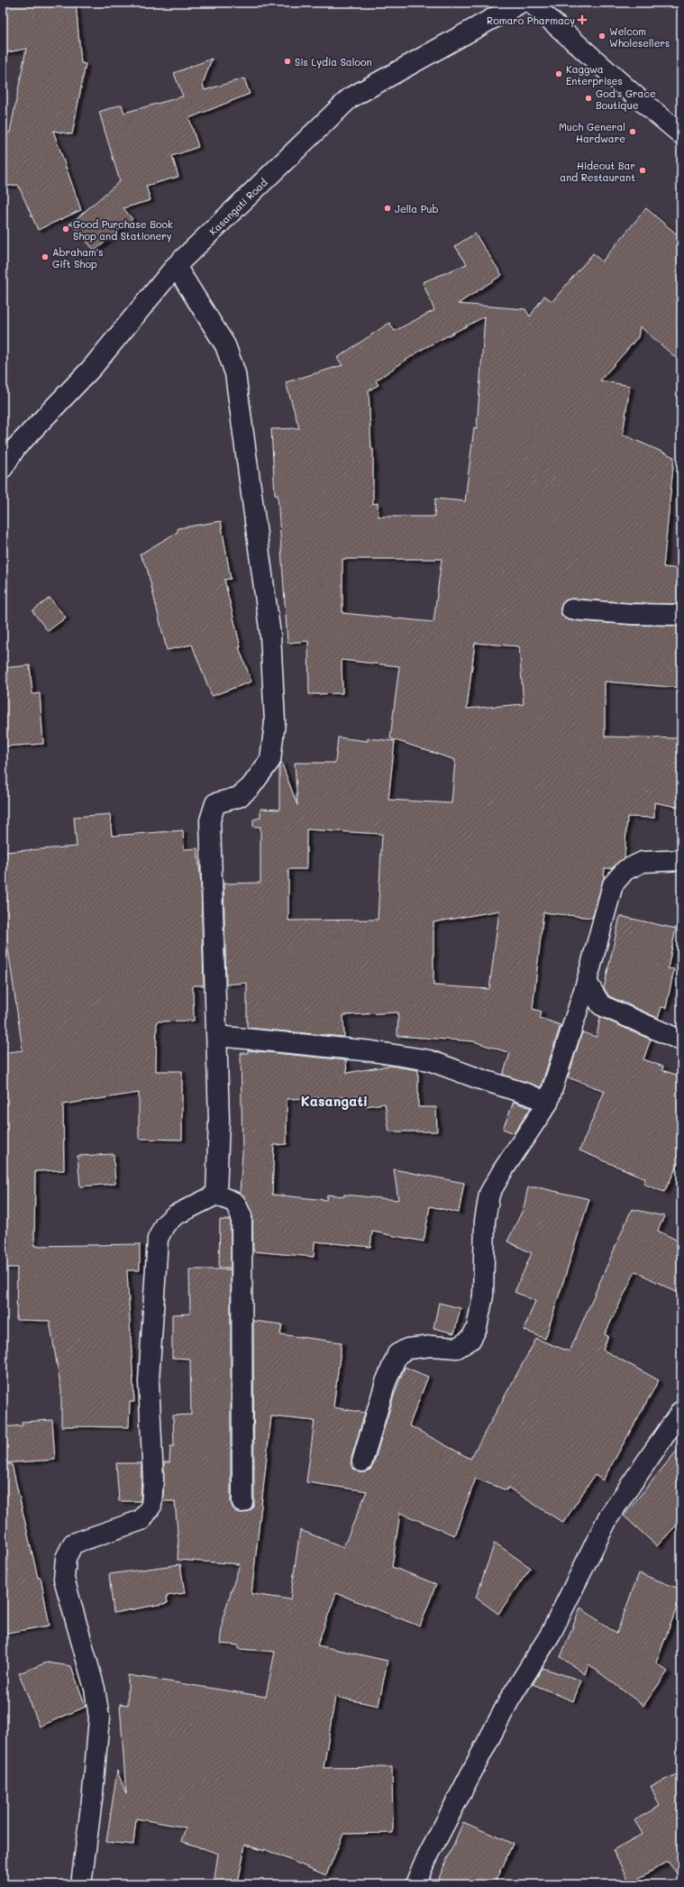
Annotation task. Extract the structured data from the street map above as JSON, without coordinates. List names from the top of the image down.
{
  "streets": {
    "street": ["Kasangati Road"]
  },
  "districts": ["Kasangati"],
  "places": {
    "health": ["Romaro Pharmacy"],
    "other": [
      "Welcom Wholesellers",
      "Sis Lydia Saloon",
      "Kaggwa Enterprises",
      "God's Grace Boutique",
      "Much General Hardware",
      "Hideout Bar and Restaurant",
      "Jella Pub",
      "Good Purchase Book Shop and Stationery",
      "Abraham's Gift Shop"
    ]
  }
}
